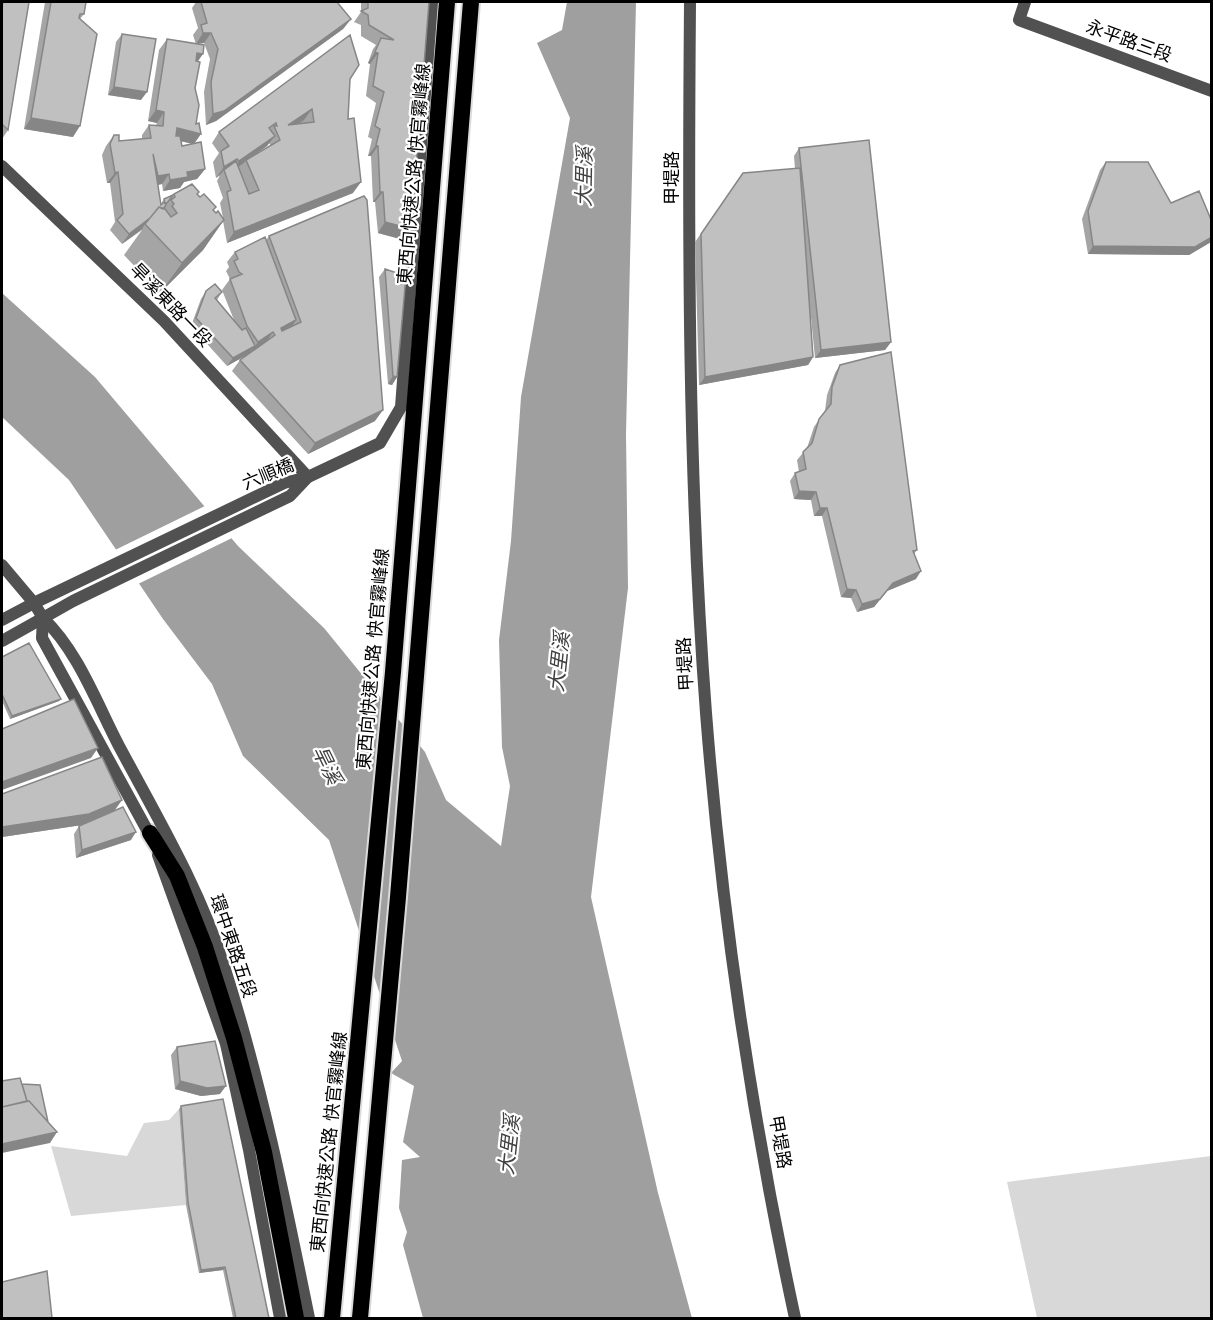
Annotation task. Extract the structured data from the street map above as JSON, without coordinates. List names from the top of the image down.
{
  "streets": {
    "highway": ["東西向快速公路 快官霧峰線"],
    "street": [
      "永平路三段",
      "甲堤路",
      "旱溪東路一段",
      "六順橋",
      "環中東路五段"
    ]
  },
  "crossings": [
    ["旱溪東路一段", "六順橋"],
    ["六順橋", "環中東路五段"]
  ],
  "water": ["大里溪", "旱溪"]
}
